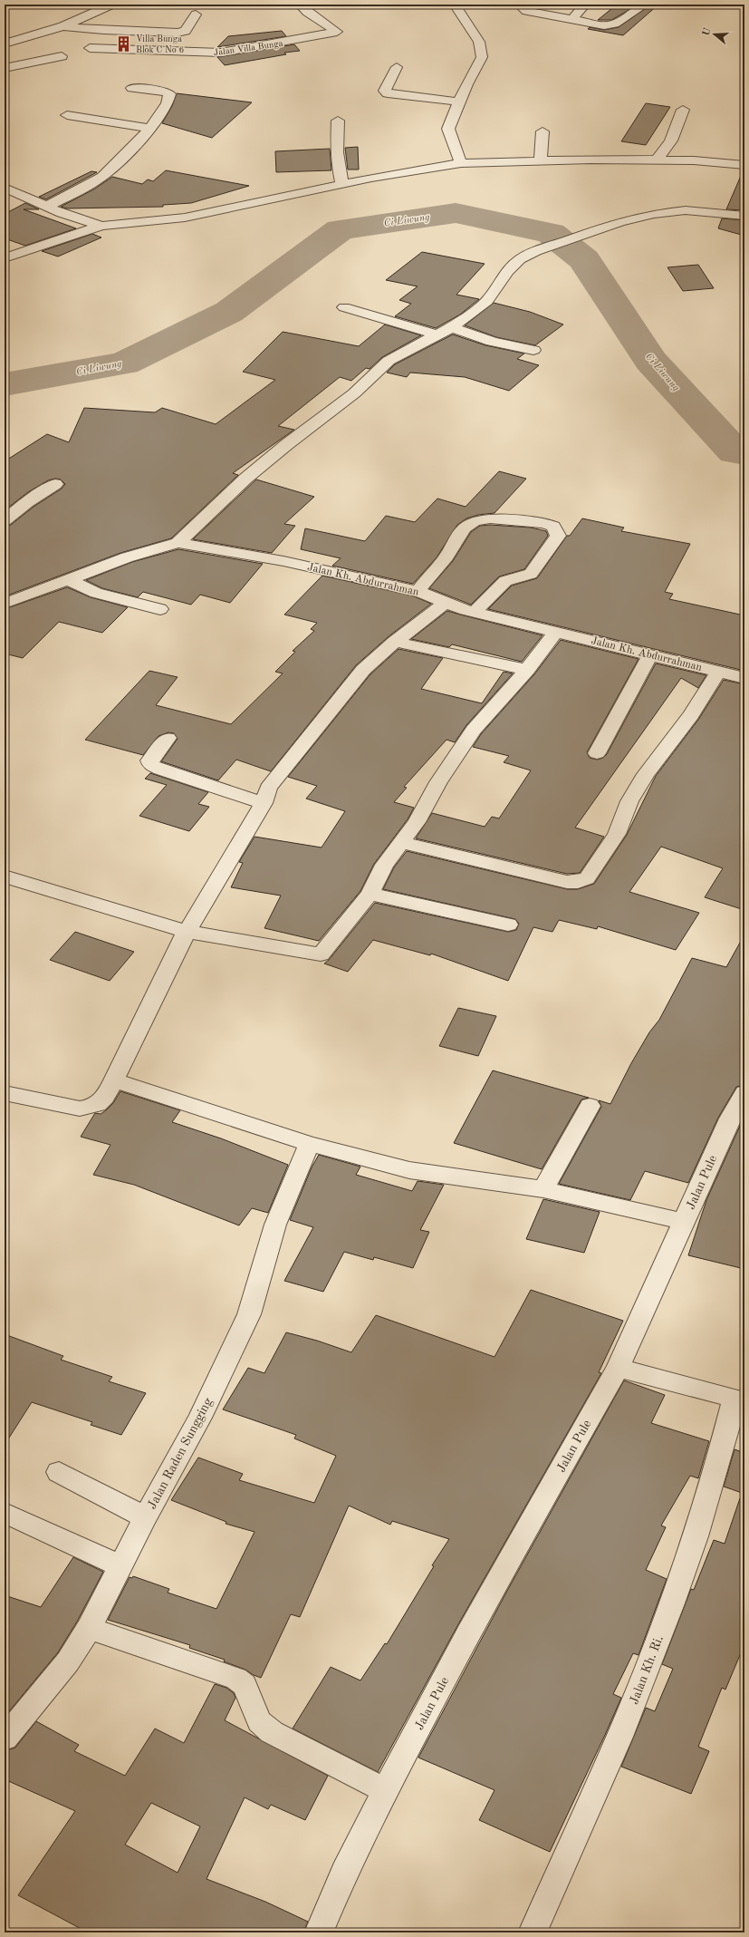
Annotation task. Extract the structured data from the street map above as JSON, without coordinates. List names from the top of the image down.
{
  "streets": {
    "street": [
      "Jalan Villa Bunga",
      "Jalan Kh. Abdurrahman",
      "Jalan Pule",
      "Jalan Raden Sungging",
      "Jalan Kh. Ri."
    ]
  },
  "water": ["Ci Liwung"],
  "places": {
    "building": ["Villa Bunga Blok C No 6"]
  },
  "north": "left"
}
